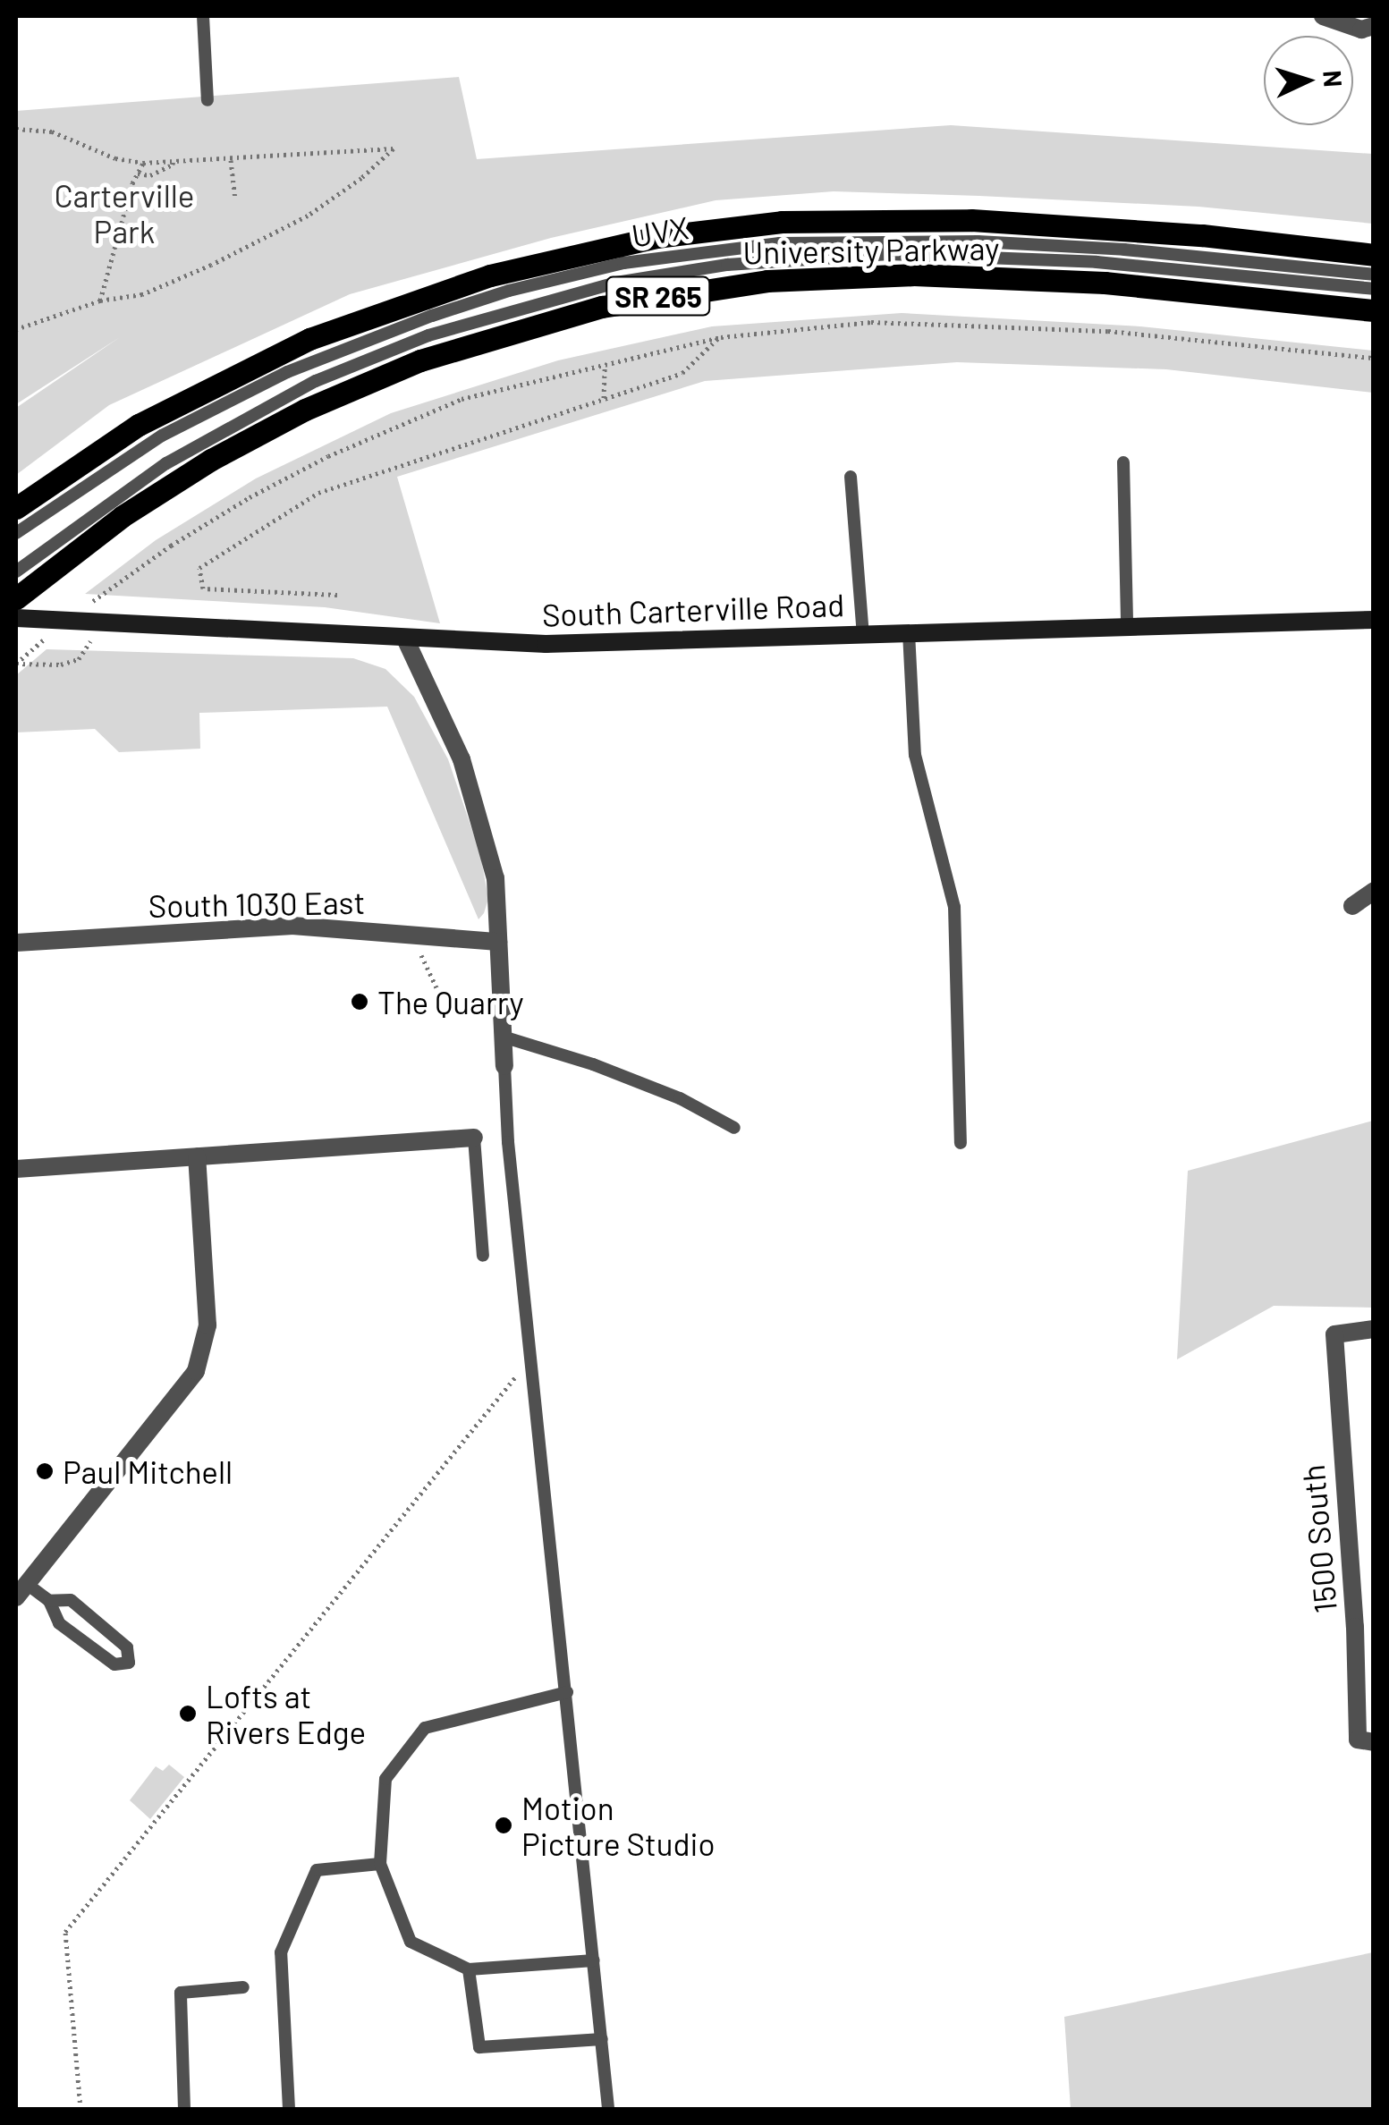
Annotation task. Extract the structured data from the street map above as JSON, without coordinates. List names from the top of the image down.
{
  "streets": {
    "main road": ["University Parkway", "SR 265"],
    "street": ["South Carterville Road", "South 1030 East", "1500 South"],
    "lane": ["UVX"]
  },
  "parks": ["Carterville Park"],
  "places": [
    "The Quarry",
    "Paul Mitchell",
    "Lofts at Rivers Edge",
    "Motion Picture Studio"
  ],
  "north": "right"
}
